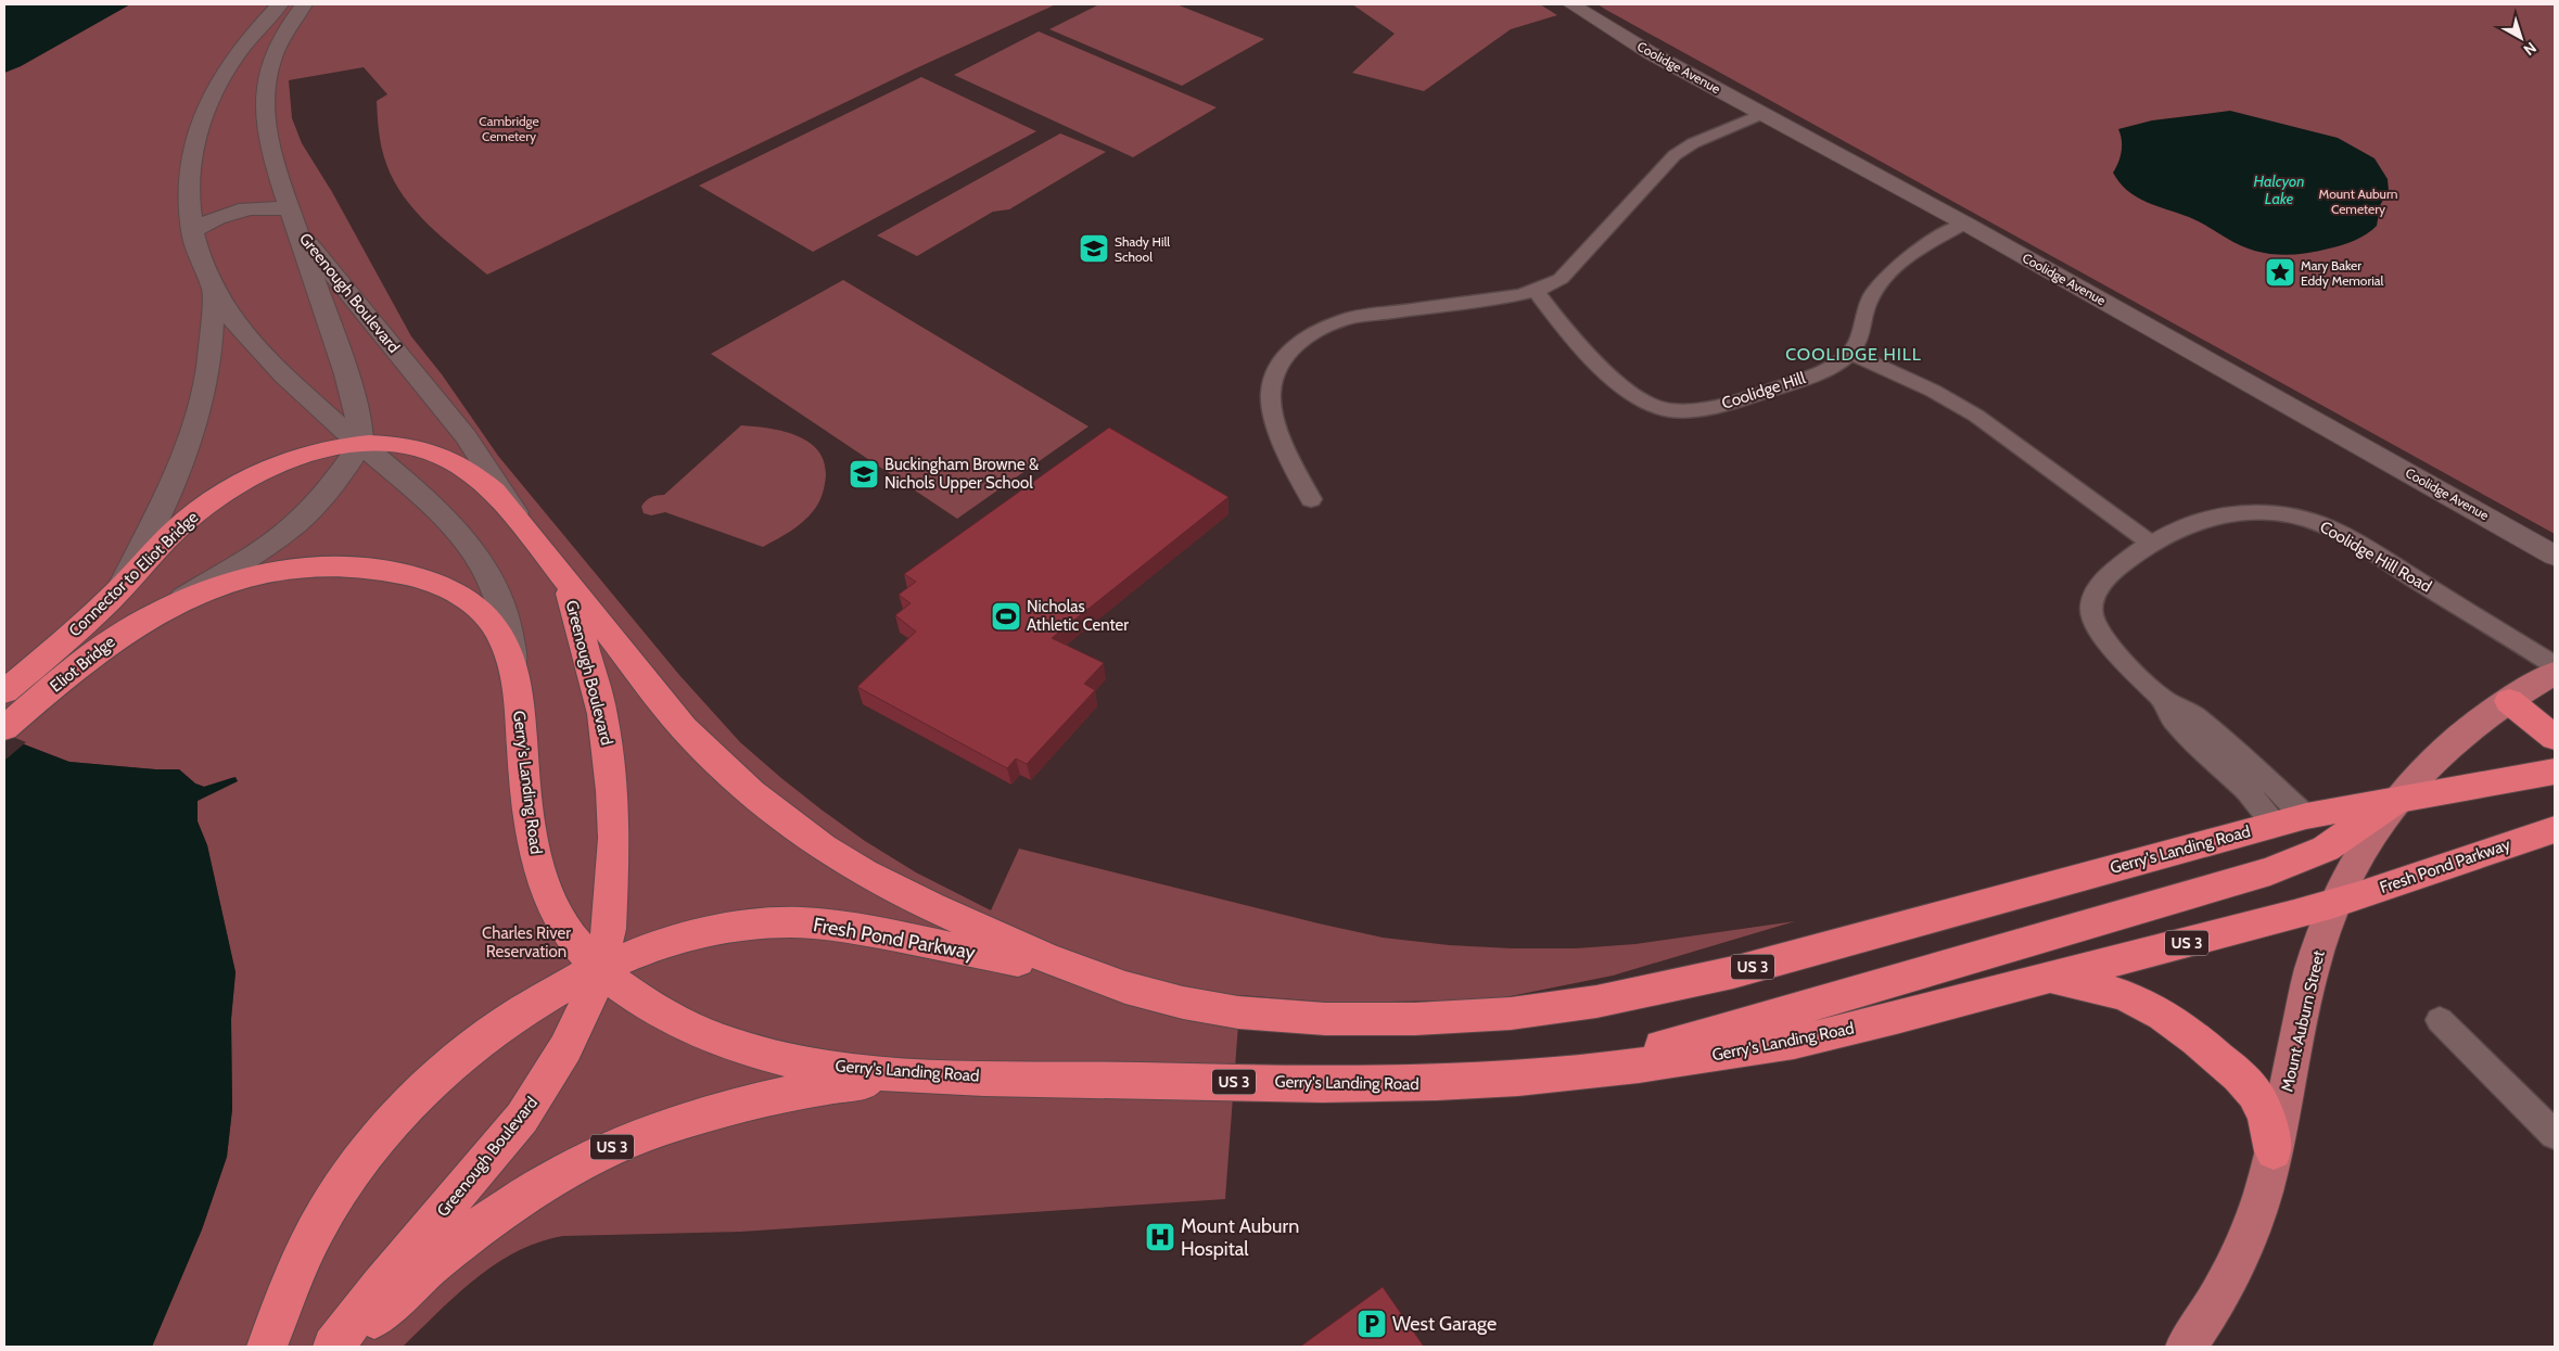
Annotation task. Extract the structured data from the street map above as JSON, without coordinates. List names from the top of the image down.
{
  "streets": {
    "highway": [
      "Greenough Boulevard",
      "Connector to Eliot Bridge",
      "Eliot Bridge",
      "Gerry's Landing Road",
      "Fresh Pond Parkway",
      "US 3"
    ],
    "main road": ["Coolidge Avenue", "Mount Auburn Street"],
    "street": ["Coolidge Hill", "Coolidge Hill Road"]
  },
  "crossings": [
    ["Greenough Boulevard", "Connector to Eliot Bridge"],
    ["Greenough Boulevard", "Gerry's Landing Road"],
    ["Greenough Boulevard", "Fresh Pond Parkway"],
    ["Coolidge Hill Road", "Gerry's Landing Road"],
    ["Connector to Eliot Bridge", "Eliot Bridge"],
    ["Gerry's Landing Road", "Fresh Pond Parkway"],
    ["Gerry's Landing Road", "US 3"],
    ["Gerry's Landing Road", "Mount Auburn Street"],
    ["Fresh Pond Parkway", "Mount Auburn Street"],
    ["US 3", "Mount Auburn Street"]
  ],
  "districts": ["COOLIDGE HILL"],
  "water": ["Halcyon Lake"],
  "parks": ["Cambridge Cemetery", "Mount Auburn Cemetery", "Charles River Reservation"],
  "places": {
    "school or university": ["Shady Hill School", "Buckingham Browne & Nichols Upper School"],
    "place": ["Mary Baker Eddy Memorial"],
    "sports": ["Nicholas Athletic Center"],
    "hospital": ["Mount Auburn Hospital"],
    "parking": ["West Garage"]
  },
  "north": "bottom right"
}
